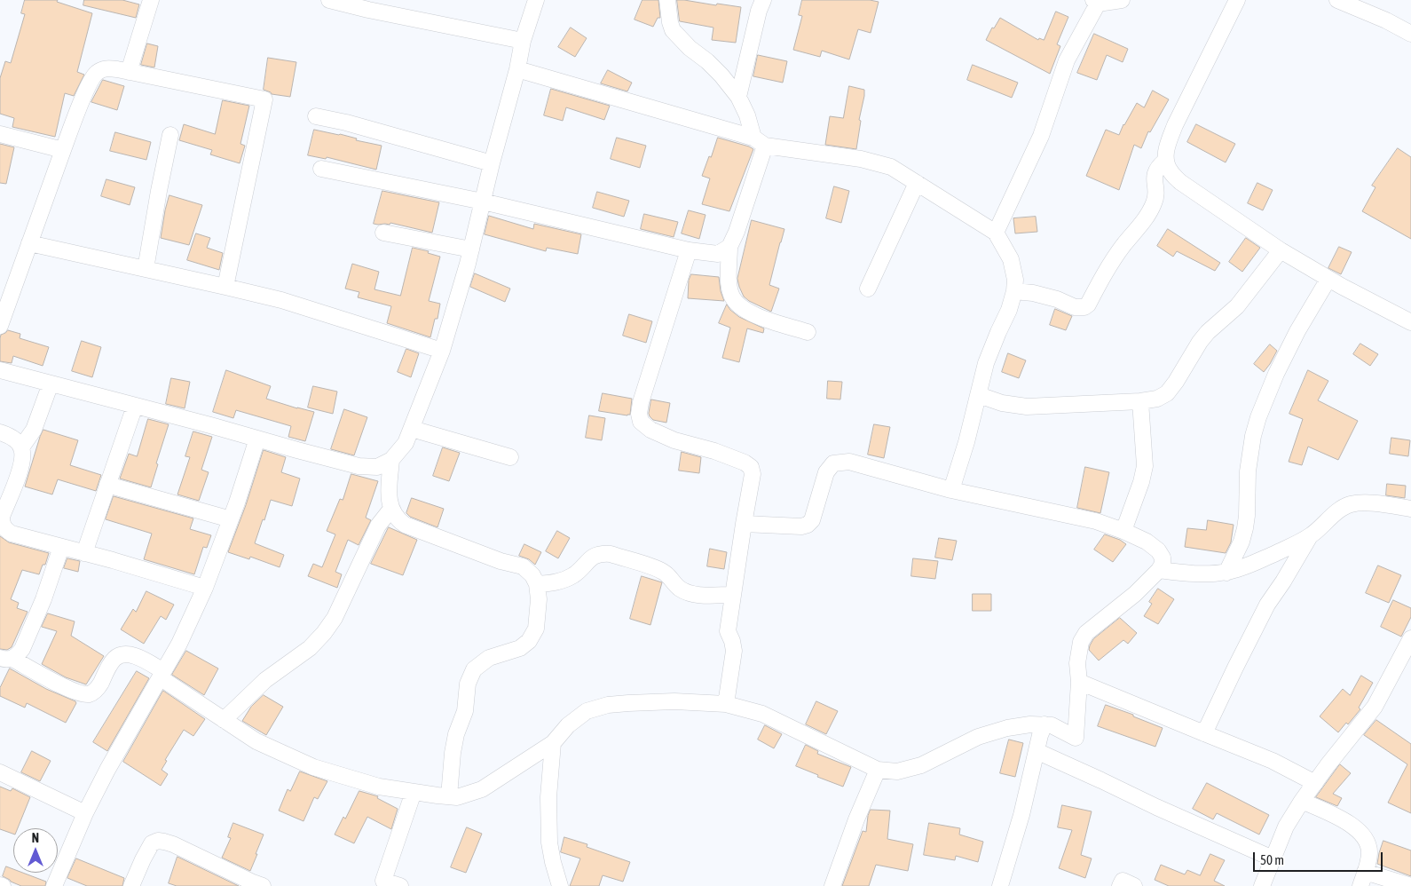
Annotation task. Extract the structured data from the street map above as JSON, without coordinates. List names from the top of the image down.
{
  "scale_bar": "50 m",
  "north": "top"
}
